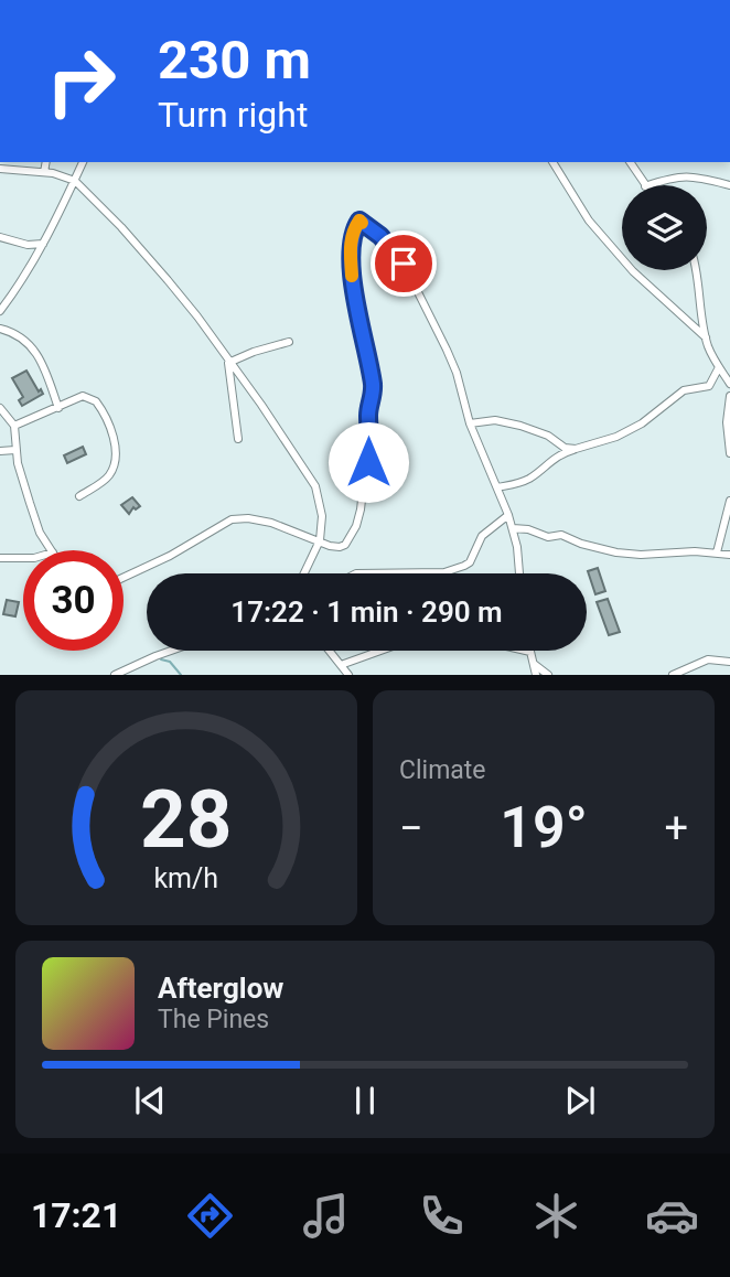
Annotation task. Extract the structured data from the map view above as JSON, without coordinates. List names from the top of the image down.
{
  "page": {
    "turn": ["230 m", "Turn right"],
    "limit": "30",
    "trip": "17:22 · 1 min · 290 m",
    "tile": "Climate",
    "heat": ["−", "19°", "+"],
    "song": ["Afterglow", "The Pines"],
    "tabs": "17:21",
    "gauge": ["28", "km/h"]
  }
}
